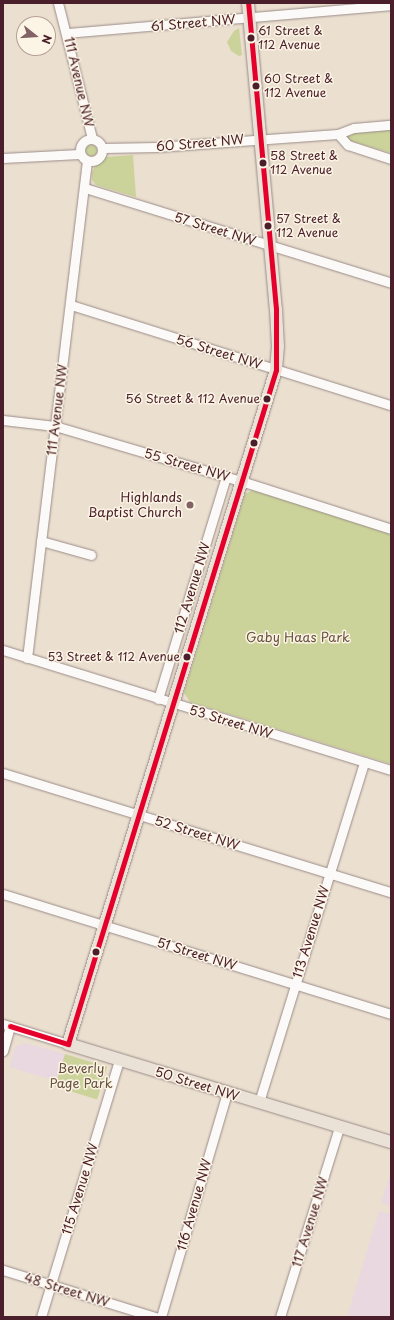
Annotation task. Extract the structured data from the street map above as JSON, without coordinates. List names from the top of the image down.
{
  "streets": {
    "main road": ["112 Avenue NW", "50 Street NW"],
    "street": [
      "61 Street NW",
      "111 Avenue NW",
      "60 Street NW",
      "57 Street NW",
      "56 Street NW",
      "55 Street NW",
      "53 Street NW",
      "52 Street NW",
      "113 Avenue NW",
      "51 Street NW",
      "115 Avenue NW",
      "116 Avenue NW",
      "117 Avenue NW",
      "48 Street NW"
    ]
  },
  "crossings": [
    ["61 Street NW", "111 Avenue NW"],
    ["61 Street NW", "112 Avenue NW"],
    ["111 Avenue NW", "60 Street NW"],
    ["111 Avenue NW", "57 Street NW"],
    ["111 Avenue NW", "56 Street NW"],
    ["111 Avenue NW", "55 Street NW"],
    ["111 Avenue NW", "53 Street NW"],
    ["60 Street NW", "112 Avenue NW"],
    ["57 Street NW", "112 Avenue NW"],
    ["56 Street NW", "112 Avenue NW"],
    ["55 Street NW", "112 Avenue NW"],
    ["112 Avenue NW", "53 Street NW"],
    ["112 Avenue NW", "52 Street NW"],
    ["112 Avenue NW", "51 Street NW"],
    ["112 Avenue NW", "50 Street NW"],
    ["53 Street NW", "113 Avenue NW"],
    ["52 Street NW", "113 Avenue NW"],
    ["113 Avenue NW", "51 Street NW"],
    ["113 Avenue NW", "50 Street NW"],
    ["50 Street NW", "115 Avenue NW"],
    ["50 Street NW", "116 Avenue NW"],
    ["50 Street NW", "117 Avenue NW"],
    ["115 Avenue NW", "48 Street NW"]
  ],
  "parks": ["Gaby Haas Park", "Beverly Page Park"],
  "places": [
    "61 Street & 112 Avenue",
    "60 Street & 112 Avenue",
    "58 Street & 112 Avenue",
    "57 Street & 112 Avenue",
    "56 Street & 112 Avenue",
    "Highlands Baptist Church",
    "53 Street & 112 Avenue"
  ],
  "north": "right"
}
